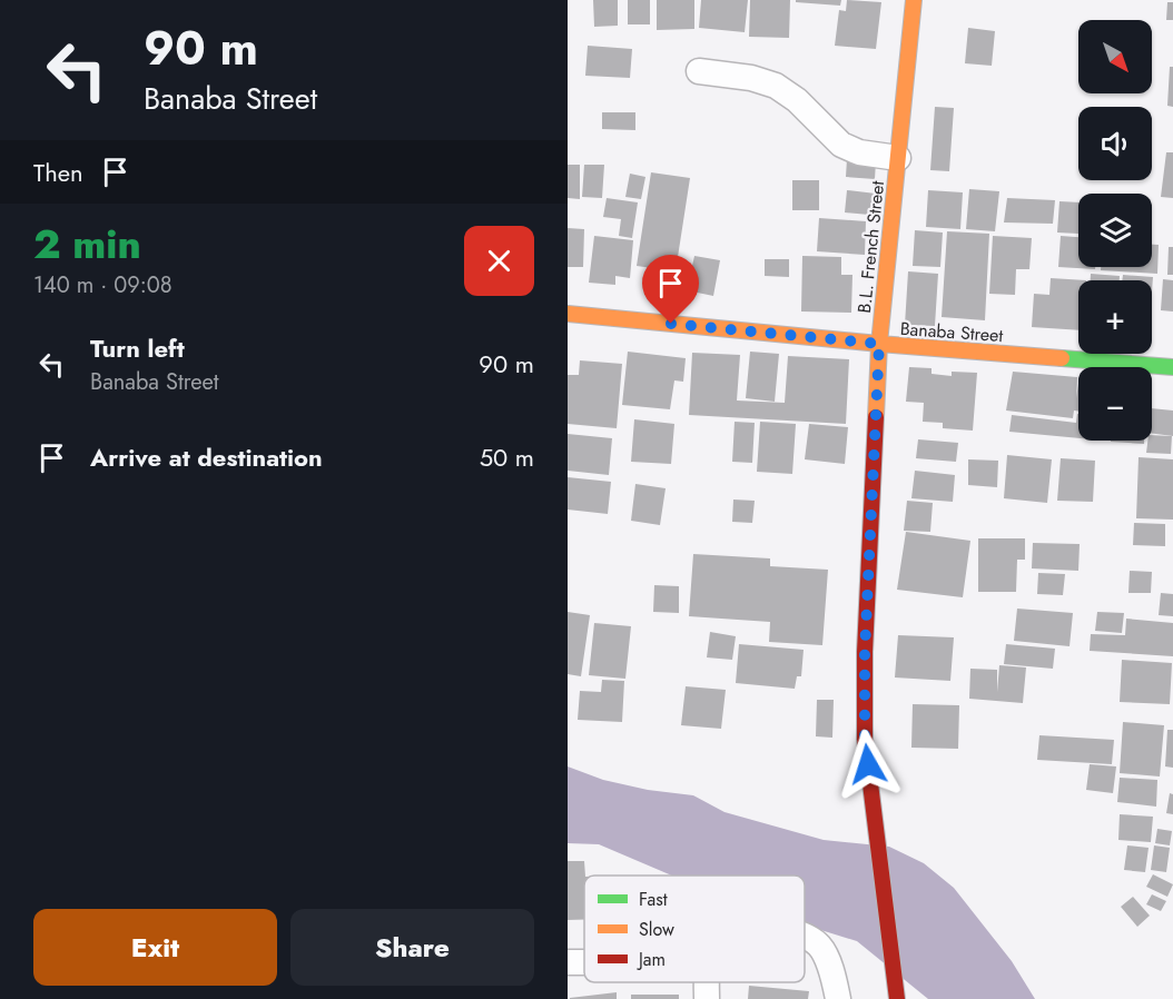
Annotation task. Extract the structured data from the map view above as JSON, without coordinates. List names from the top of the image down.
{
  "streets": {
    "street": ["B.L. French Street", "Banaba Street"]
  },
  "crossings": [
    ["B.L. French Street", "Banaba Street"]
  ],
  "legend": ["Fast", "Slow", "Jam"],
  "north": "bottom right",
  "page": {
    "turn": ["90 m", "Banaba Street"],
    "map_buttons": ["+", "−"],
    "then": "Then",
    "heading": ["2 min", "140 m · 09:08"],
    "list": [
      {
        "name": "Turn left",
        "note": "Banaba Street",
        "value": "90 m"
      },
      {
        "name": "Arrive at destination",
        "value": "50 m"
      }
    ],
    "buttons": ["Exit", "Share"]
  }
}
